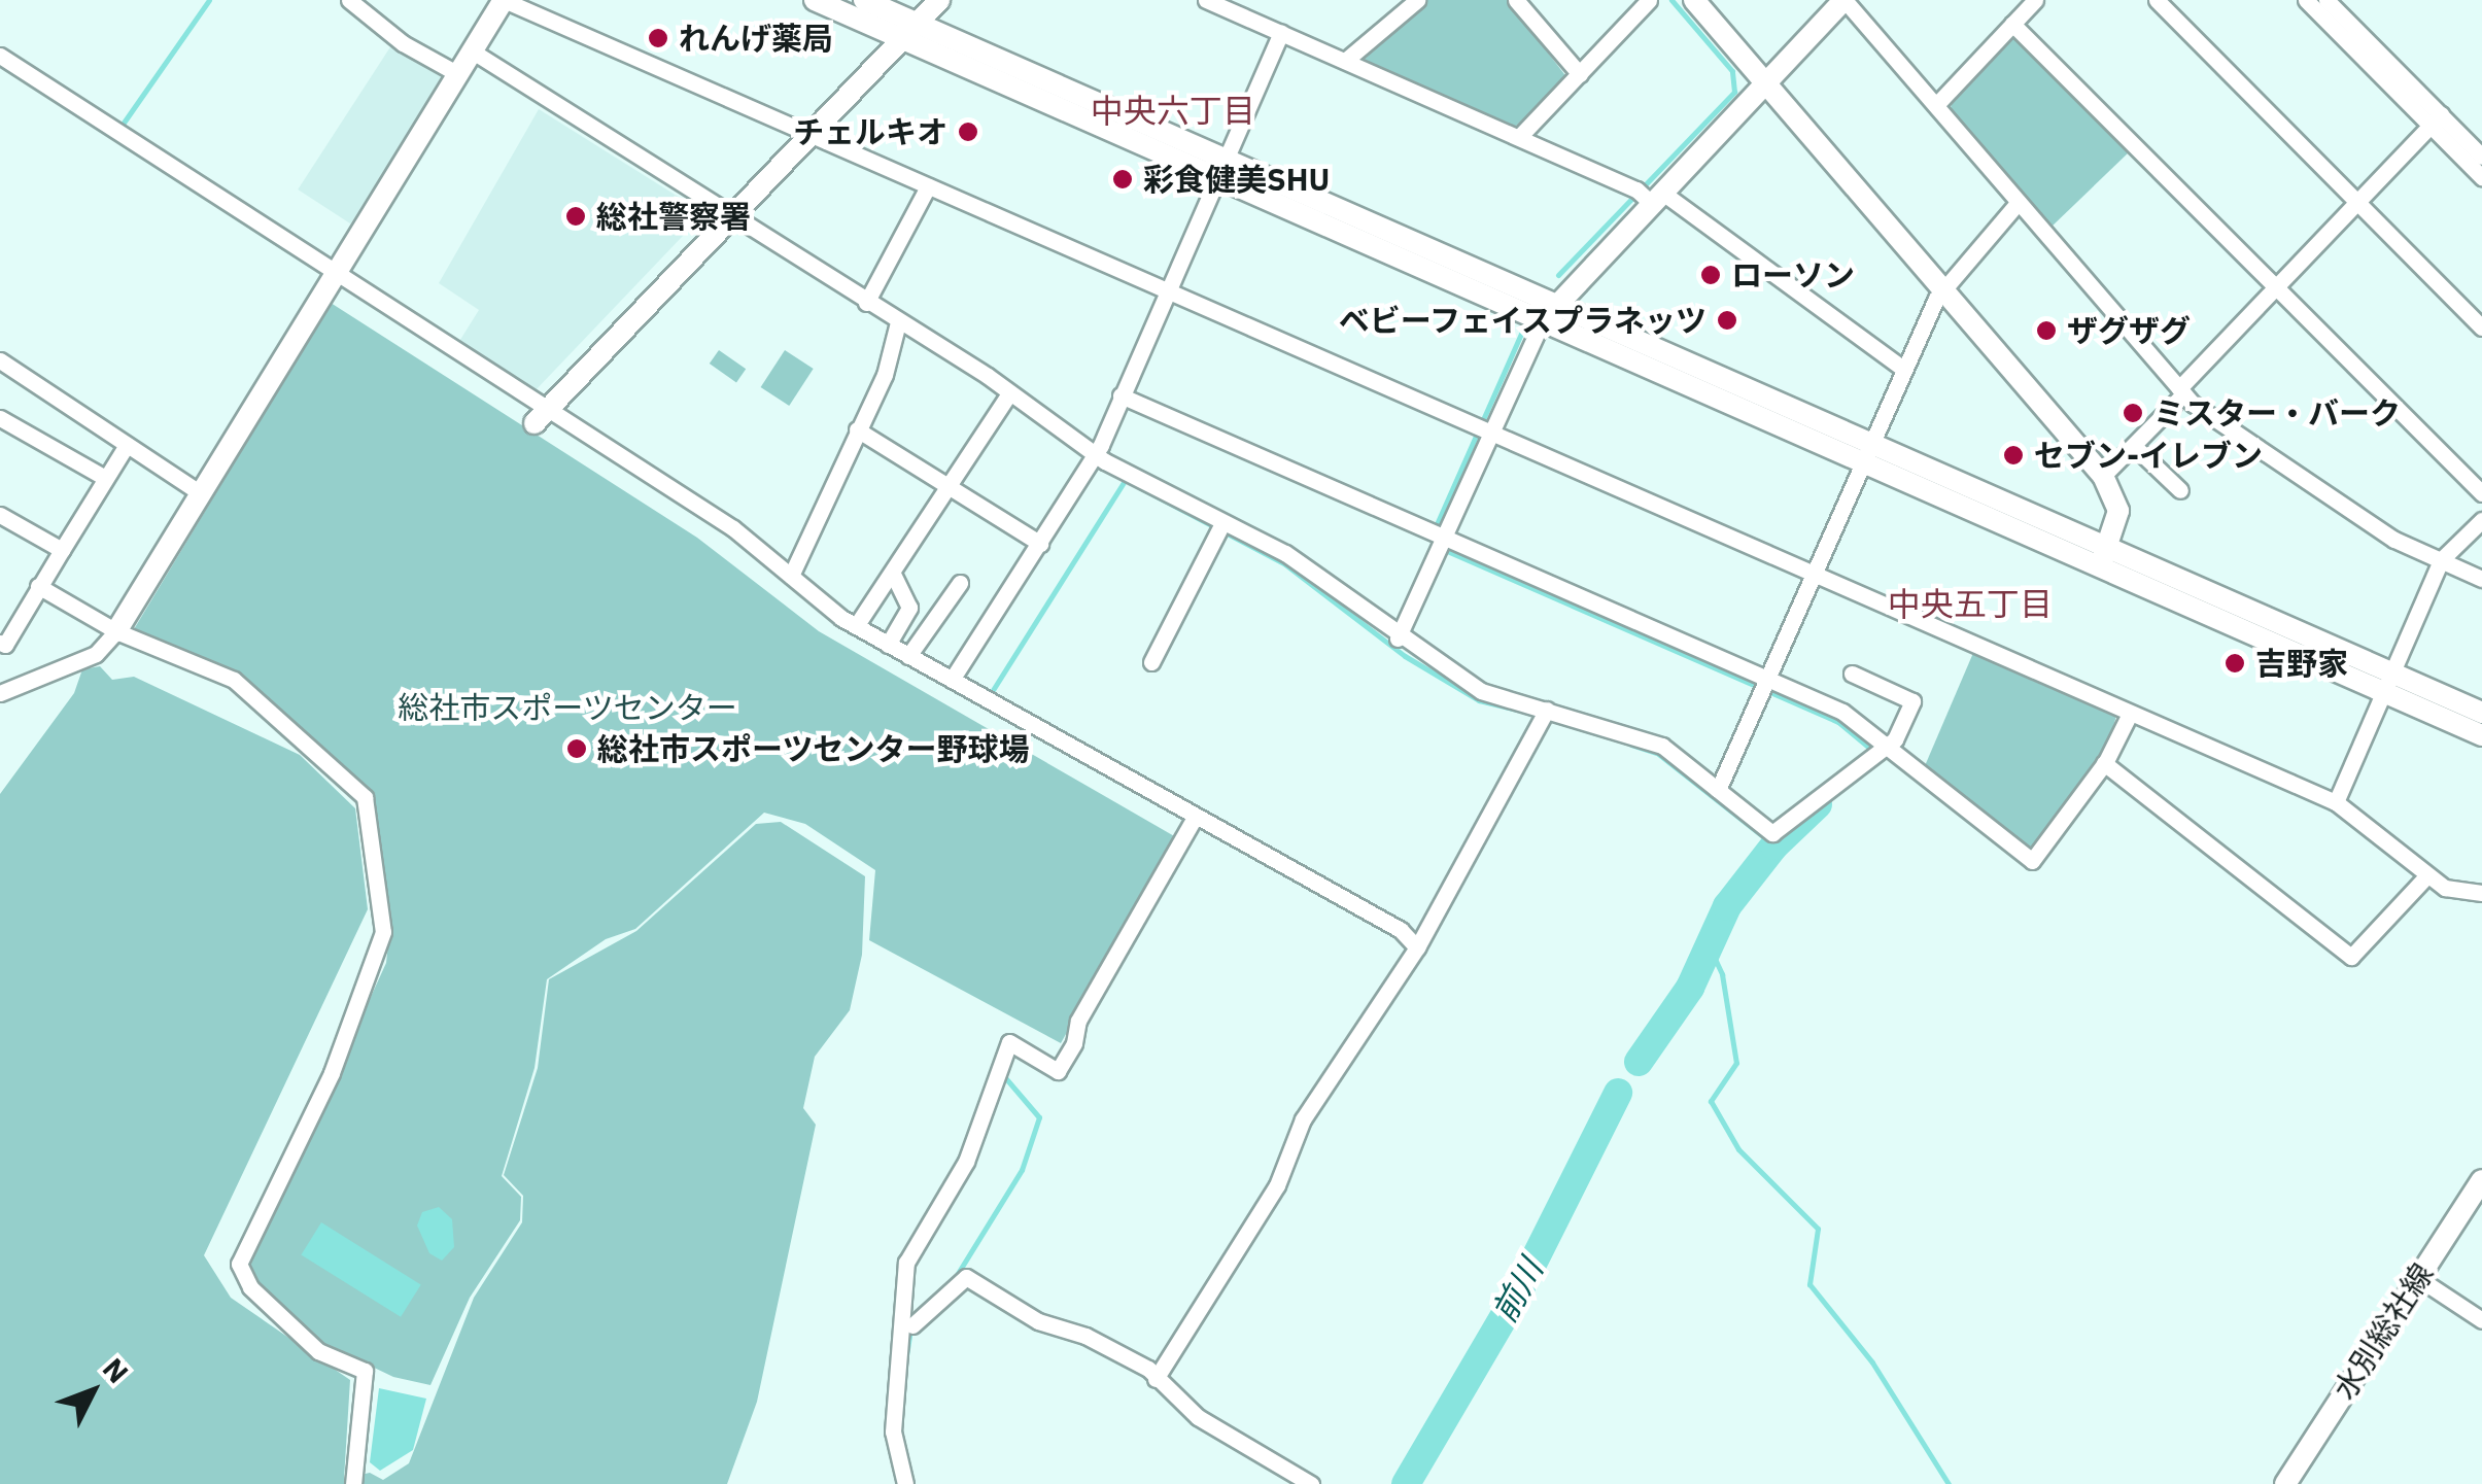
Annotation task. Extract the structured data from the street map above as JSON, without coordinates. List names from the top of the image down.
{
  "streets": {
    "street": ["水別総社線"]
  },
  "districts": ["中央六丁目", "中央五丁目"],
  "water": ["前川"],
  "parks": ["総社市スポーツセンター"],
  "places": [
    "れんげ薬局",
    "チェルキオ",
    "彩食健美SHU",
    "総社警察署",
    "ローソン",
    "ベビーフェイスプラネッツ",
    "ザグザグ",
    "ミスター・バーク",
    "セブン-イレブン",
    "吉野家",
    "総社市スポーツセンター野球場"
  ],
  "north": "top right"
}
